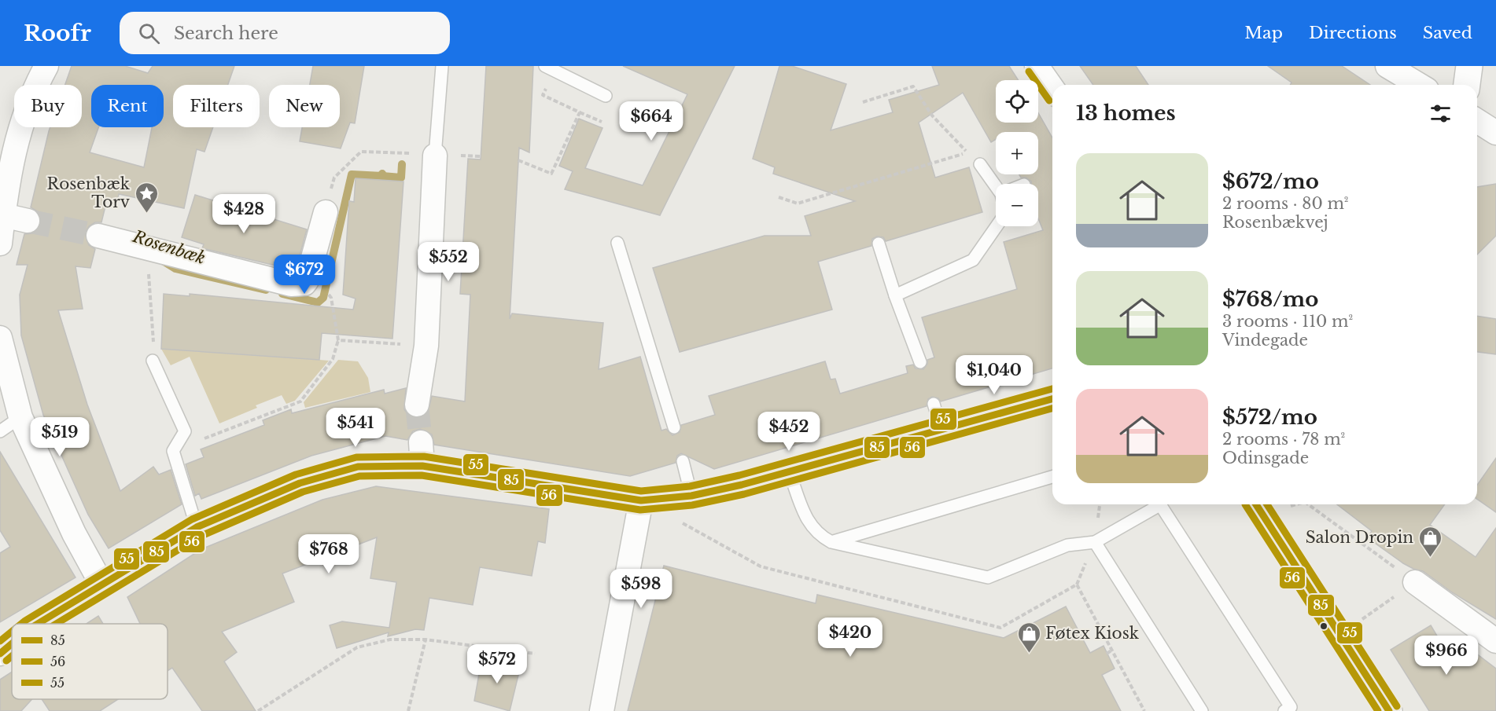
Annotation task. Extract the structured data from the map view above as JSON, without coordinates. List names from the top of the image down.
{
  "water": ["Rosenbæk"],
  "places": {
    "place": ["Rosenbæk Torv"],
    "shop": ["Salon Dropin", "Føtex Kiosk"]
  },
  "lines": ["transit line 56", "transit line 55", "transit line 85"],
  "legend": ["85", "56", "55"],
  "page": {
    "header": "Roofr",
    "search": "Search here",
    "nav": ["Map", "Directions", "Saved"],
    "map_buttons": ["+", "−"],
    "chip": [
      "Buy",
      "Rent",
      "Filters",
      "New"
    ],
    "heading": "13 homes",
    "price": [
      "$664",
      "$428",
      "$552",
      "$672",
      "$1,040",
      "$541",
      "$452",
      "$519",
      "$768",
      "$598",
      "$420",
      "$966",
      "$572"
    ],
    "list": [
      {
        "name": "$672/mo",
        "note": "2 rooms · 80 m² · Rosenbækvej"
      },
      {
        "name": "$768/mo",
        "note": "3 rooms · 110 m² · Vindegade"
      },
      {
        "name": "$572/mo",
        "note": "2 rooms · 78 m² · Odinsgade"
      }
    ]
  }
}
